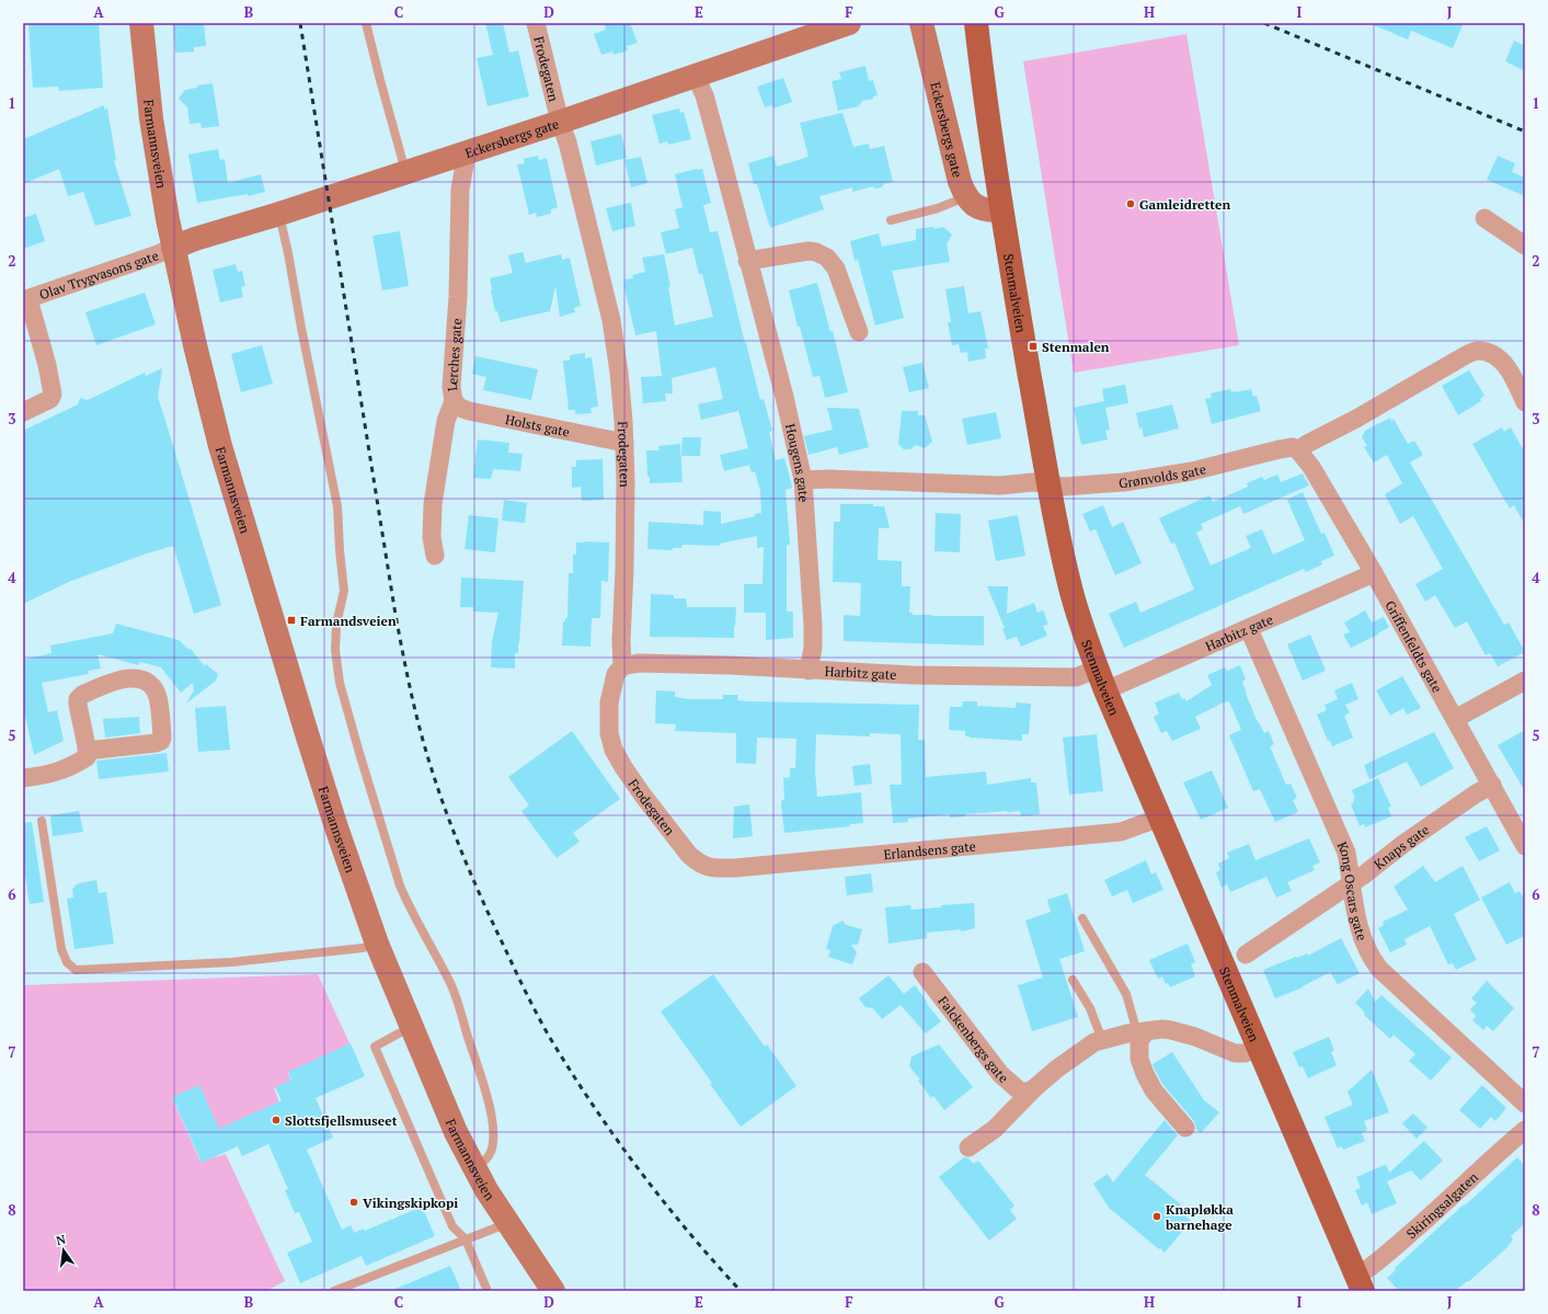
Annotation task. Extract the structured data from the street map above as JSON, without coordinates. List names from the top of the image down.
{
  "streets": {
    "main road": ["Eckersbergs gate", "Farmannsveien", "Stenmalveien"],
    "street": [
      "Frodegaten",
      "Olav Trygvasons gate",
      "Lerches gate",
      "Holsts gate",
      "Hougens gate",
      "Grønvolds gate",
      "Harbitz gate",
      "Griffenfeldts gate",
      "Knaps gate",
      "Erlandsens gate",
      "Kong Oscars gate",
      "Falckenbergs gate",
      "Skiringsalgaten"
    ]
  },
  "crossings": [
    ["Frodegaten", "Eckersbergs gate"],
    ["Frodegaten", "Holsts gate"],
    ["Frodegaten", "Harbitz gate"],
    ["Frodegaten", "Erlandsens gate"],
    ["Eckersbergs gate", "Farmannsveien"],
    ["Eckersbergs gate", "Olav Trygvasons gate"],
    ["Eckersbergs gate", "Lerches gate"],
    ["Eckersbergs gate", "Hougens gate"],
    ["Farmannsveien", "Olav Trygvasons gate"],
    ["Stenmalveien", "Grønvolds gate"],
    ["Stenmalveien", "Harbitz gate"],
    ["Stenmalveien", "Erlandsens gate"],
    ["Stenmalveien", "Skiringsalgaten"],
    ["Lerches gate", "Holsts gate"],
    ["Hougens gate", "Grønvolds gate"],
    ["Hougens gate", "Harbitz gate"],
    ["Grønvolds gate", "Griffenfeldts gate"],
    ["Harbitz gate", "Griffenfeldts gate"],
    ["Harbitz gate", "Kong Oscars gate"],
    ["Griffenfeldts gate", "Knaps gate"],
    ["Knaps gate", "Kong Oscars gate"]
  ],
  "places": {
    "other": [
      "Gamleidretten",
      "Slottsfjellsmuseet",
      "Vikingskipkopi",
      "Knapløkka barnehage"
    ],
    "transit": ["Stenmalen", "Farmandsveien"]
  },
  "north": "top",
  "grid": {
    "columns": [
      "A",
      "B",
      "C",
      "D",
      "E",
      "F",
      "G",
      "H",
      "I",
      "J"
    ],
    "rows": [
      "1",
      "2",
      "3",
      "4",
      "5",
      "6",
      "7",
      "8"
    ]
  }
}
